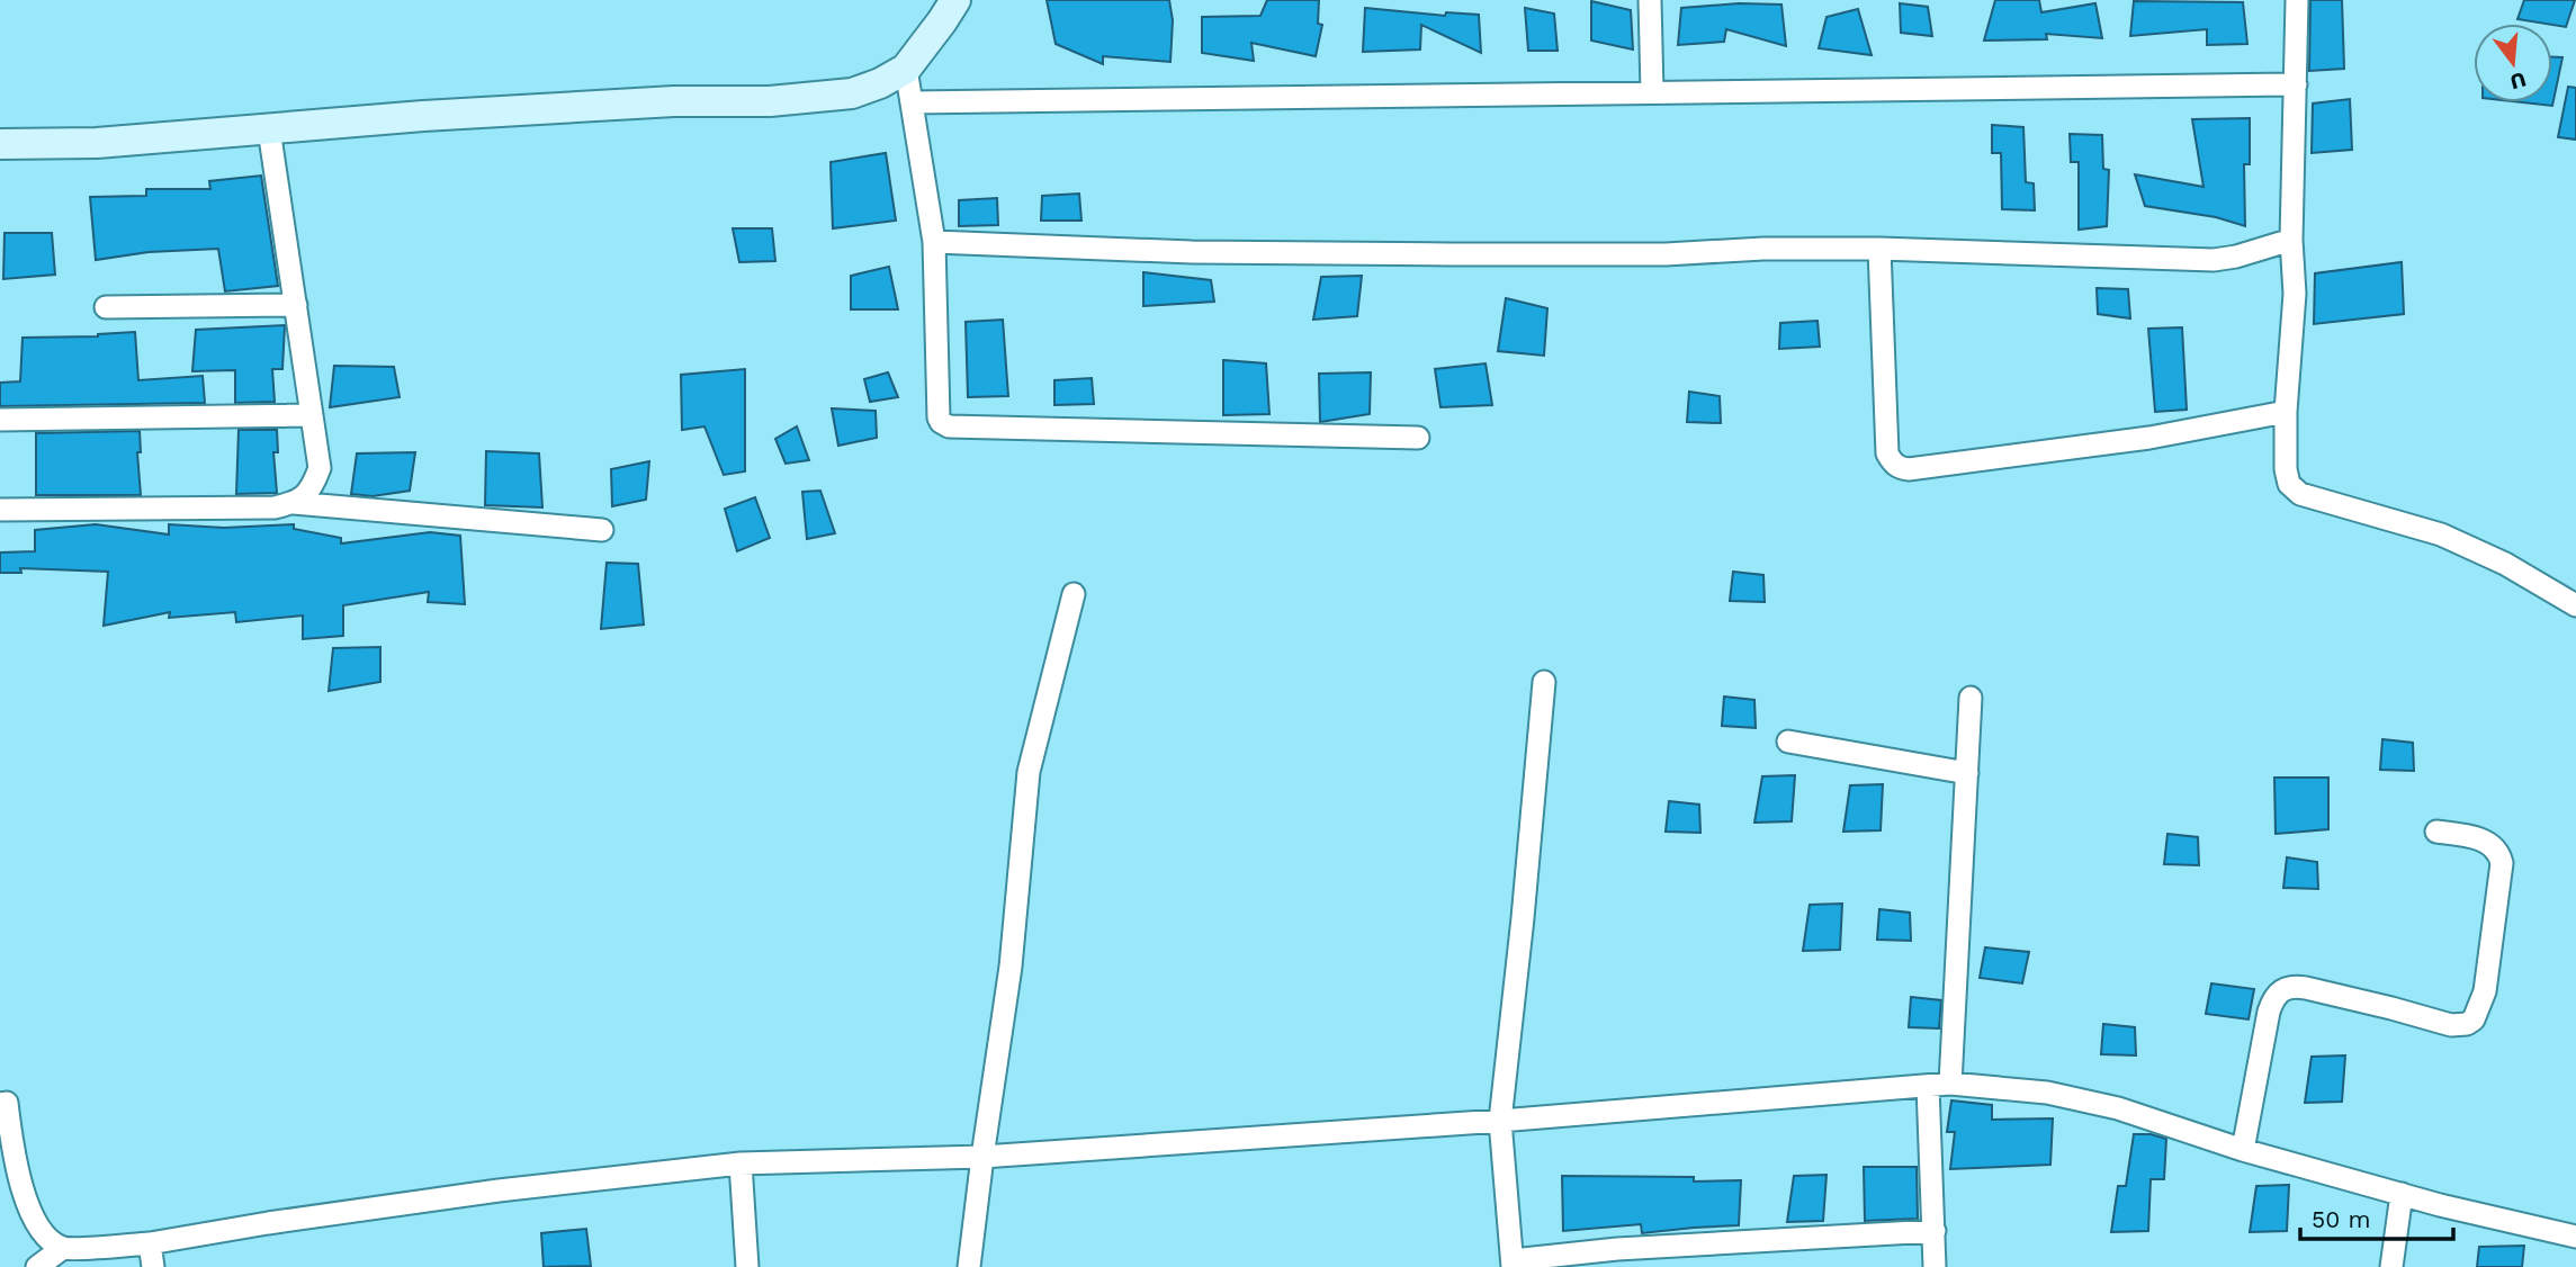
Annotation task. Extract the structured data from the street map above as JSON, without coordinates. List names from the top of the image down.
{
  "scale_bar": "50 m",
  "north": "bottom"
}
